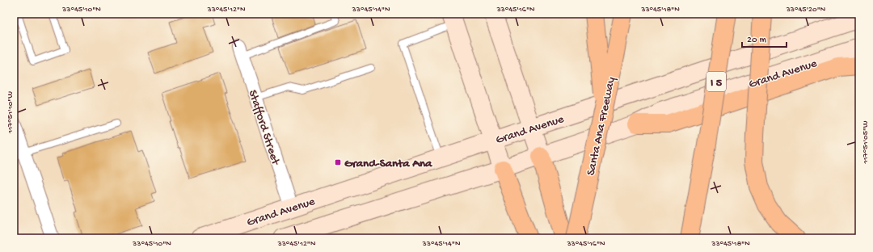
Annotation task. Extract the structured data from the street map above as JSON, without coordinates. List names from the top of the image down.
{
  "streets": {
    "highway": ["I 5", "Santa Ana Freeway"],
    "main road": ["Grand Avenue"],
    "street": ["Stafford Street"]
  },
  "crossings": [
    ["Grand Avenue", "Stafford Street"]
  ],
  "places": {
    "transit": ["Grand-Santa Ana"]
  },
  "scale_bar": "20 m",
  "coordinates": [
    "33°45'10\"N",
    "33°45'12\"N",
    "33°45'14\"N",
    "33°45'16\"N",
    "33°45'18\"N",
    "33°45'20\"N",
    "117°51'10\"W",
    "117°51'05\"W"
  ]
}
